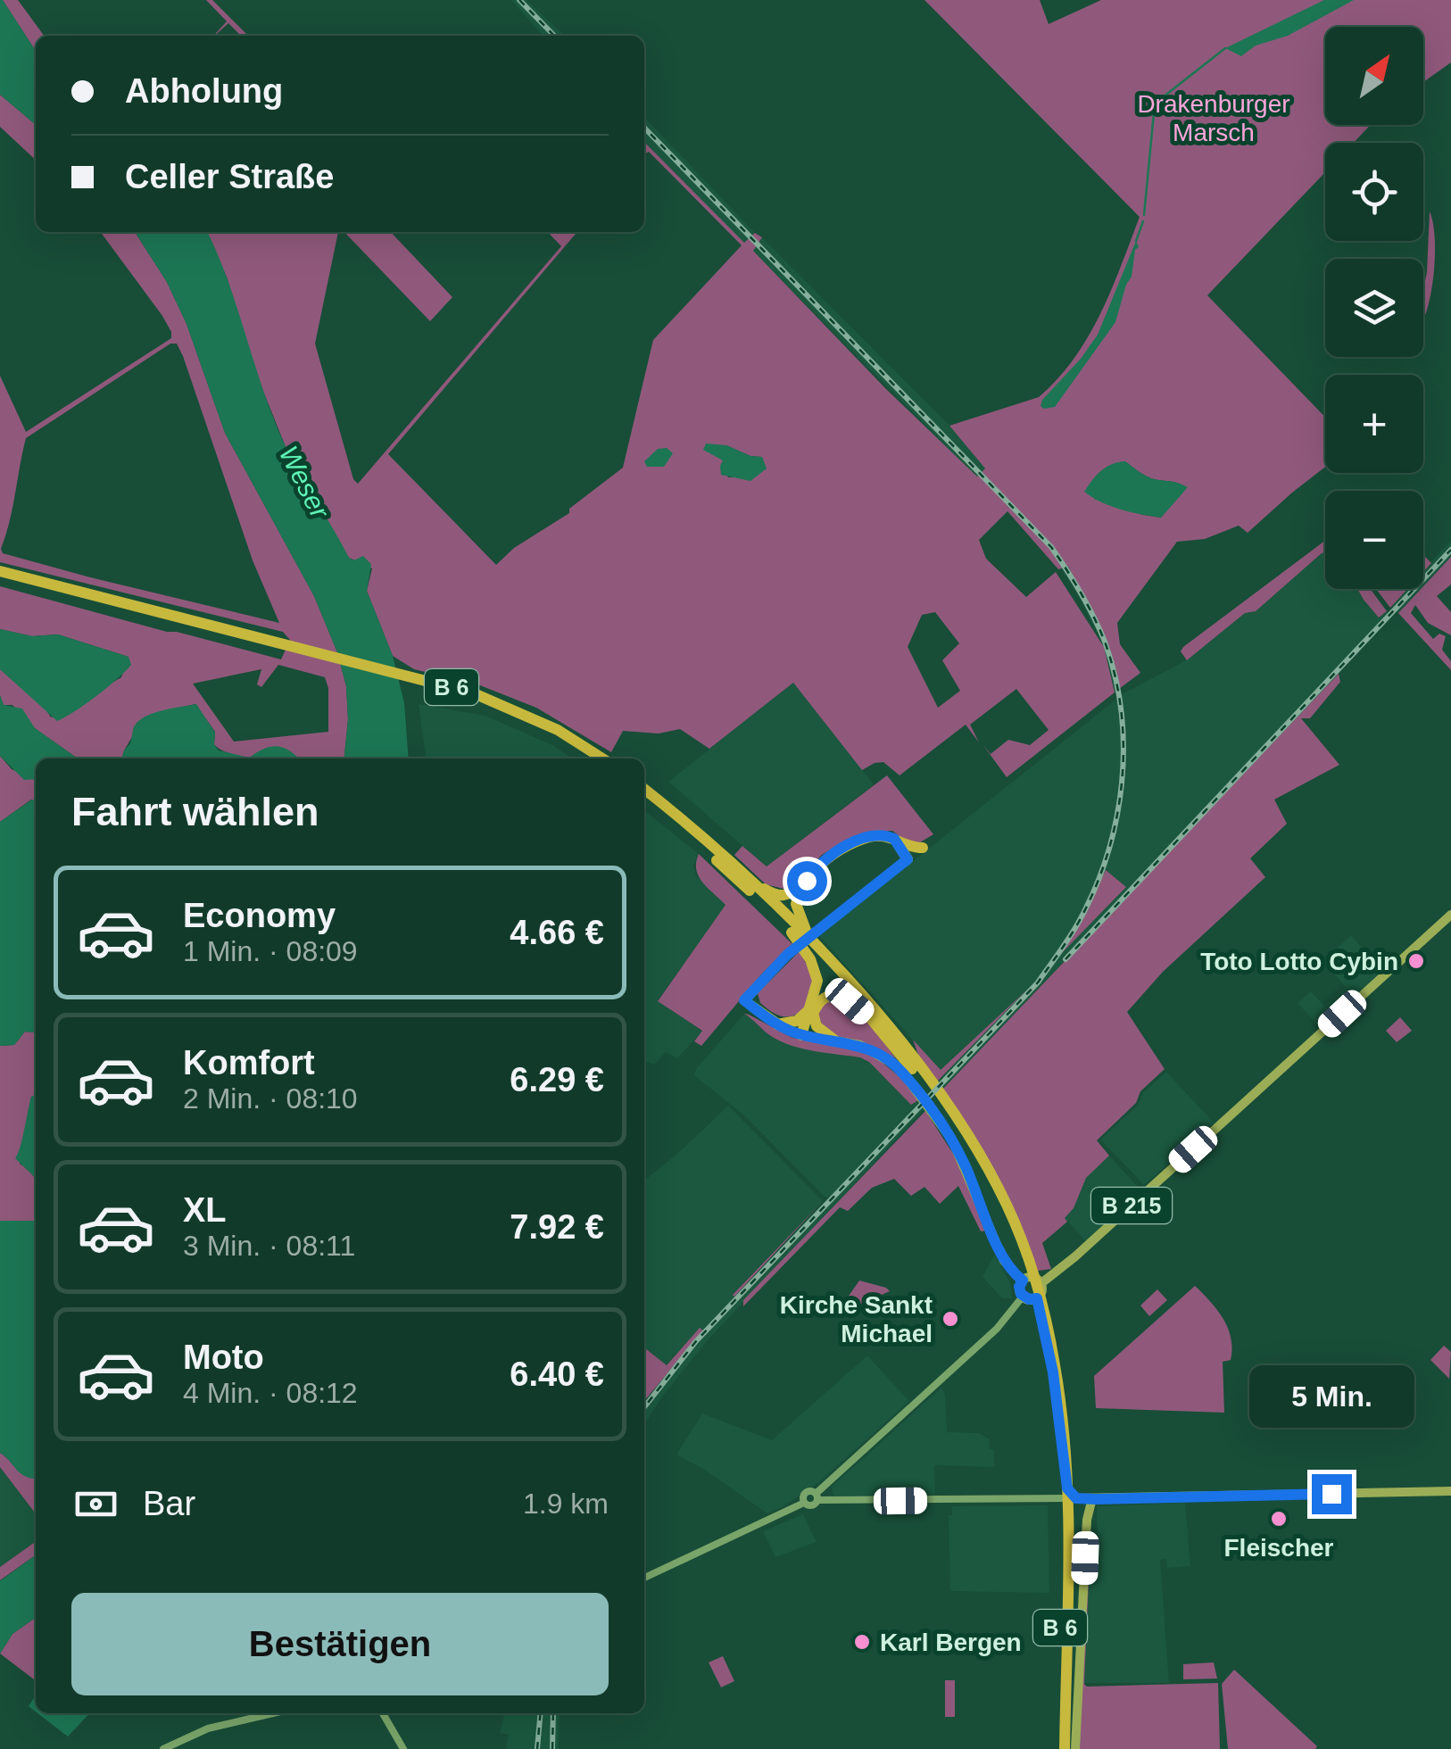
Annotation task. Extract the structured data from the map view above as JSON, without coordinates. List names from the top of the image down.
{
  "streets": {
    "highway": ["B 6"],
    "main road": ["B 215"]
  },
  "water": ["Weser"],
  "parks": ["Drakenburger Marsch"],
  "places": [
    "Toto Lotto Cybin",
    "Kirche Sankt Michael",
    "Fleischer",
    "Karl Bergen"
  ],
  "north": "top right",
  "page": {
    "map_buttons": ["+", "−"],
    "banner": ["Abholung", "Celler Straße"],
    "heading": "Fahrt wählen",
    "list": [
      {
        "name": "Economy",
        "note": "1 Min. · 08:09",
        "value": "4.66 €"
      },
      {
        "name": "Komfort",
        "note": "2 Min. · 08:10",
        "value": "6.29 €"
      },
      {
        "name": "XL",
        "note": "3 Min. · 08:11",
        "value": "7.92 €"
      },
      {
        "name": "Moto",
        "note": "4 Min. · 08:12",
        "value": "6.40 €"
      }
    ],
    "bubble": "5 Min.",
    "pay": ["Bar", "1.9 km"],
    "buttons": "Bestätigen"
  }
}
